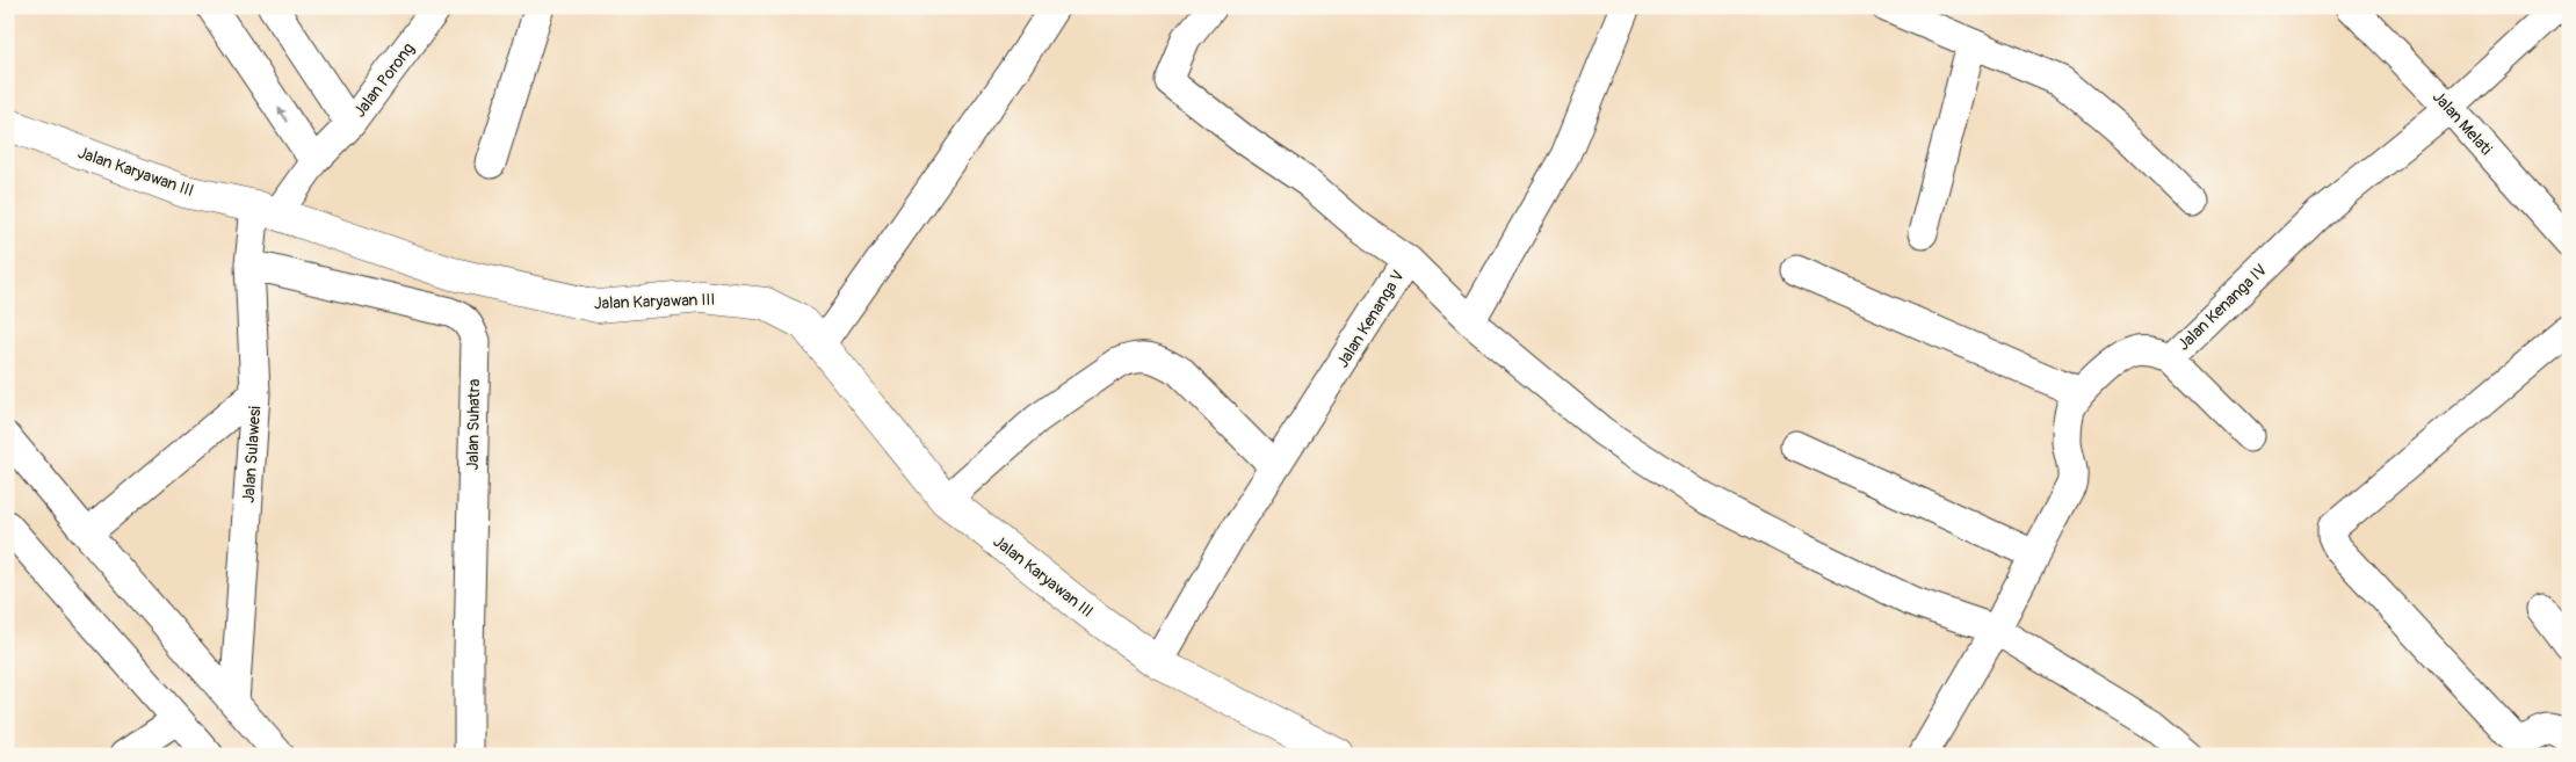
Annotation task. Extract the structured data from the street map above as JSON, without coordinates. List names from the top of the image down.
{
  "streets": {
    "street": [
      "Jalan Porong",
      "Jalan Melati",
      "Jalan Karyawan III",
      "Jalan Kenanga IV",
      "Jalan Kenanga V",
      "Jalan Suhatra",
      "Jalan Sulawesi"
    ]
  },
  "crossings": [
    ["Jalan Porong", "Jalan Karyawan III"],
    ["Jalan Porong", "Jalan Sulawesi"],
    ["Jalan Melati", "Jalan Kenanga IV"],
    ["Jalan Karyawan III", "Jalan Kenanga V"],
    ["Jalan Karyawan III", "Jalan Sulawesi"],
    ["Jalan Kenanga IV", "Jalan Kenanga V"],
    ["Jalan Suhatra", "Jalan Sulawesi"]
  ]
}
